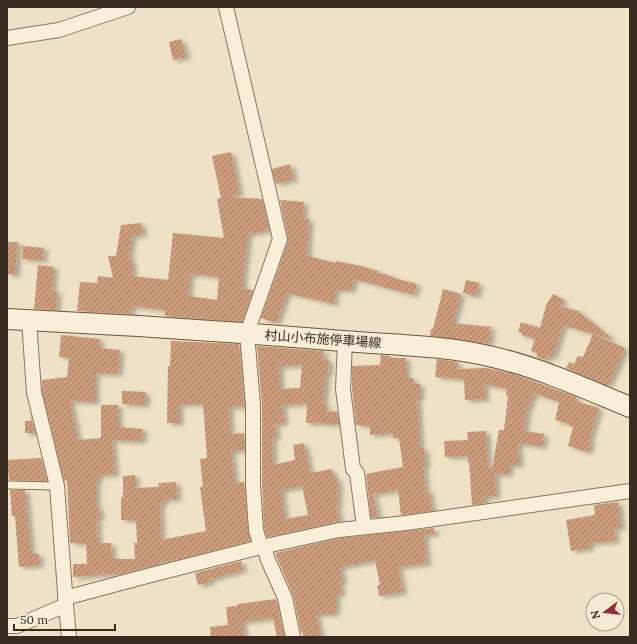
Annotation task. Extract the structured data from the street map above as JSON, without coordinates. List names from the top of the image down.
{
  "streets": {
    "main road": ["村山小布施停車場線"]
  },
  "scale_bar": "50 m",
  "north": "left"
}
